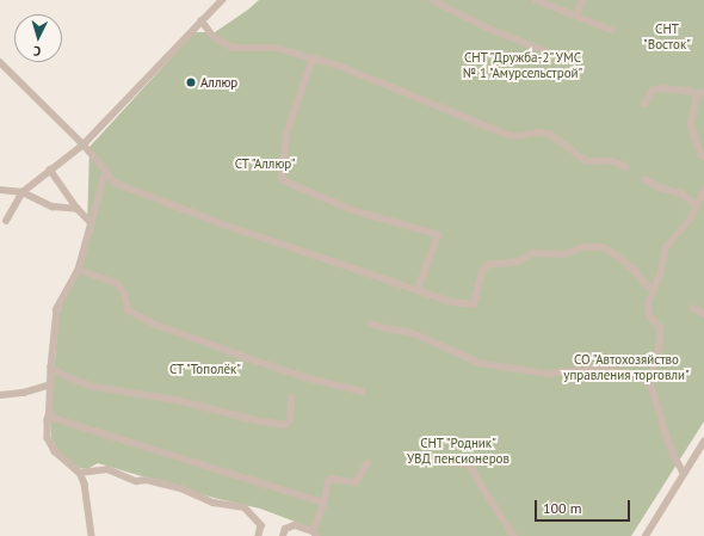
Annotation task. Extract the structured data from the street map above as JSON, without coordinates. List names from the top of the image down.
{
  "parks": [
    "СНТ \"Восток\"",
    "СНТ \"Дружба-2\" УМС № 1 \"Амурсельстрой\"",
    "СТ \"Аллюр\"",
    "СО \"Автохозяйство управления торговли\"",
    "СТ \"Тополёк\"",
    "СНТ \"Родник\" УВД пенсионеров"
  ],
  "places": ["Аллюр"],
  "scale_bar": "100 m",
  "north": "bottom"
}
